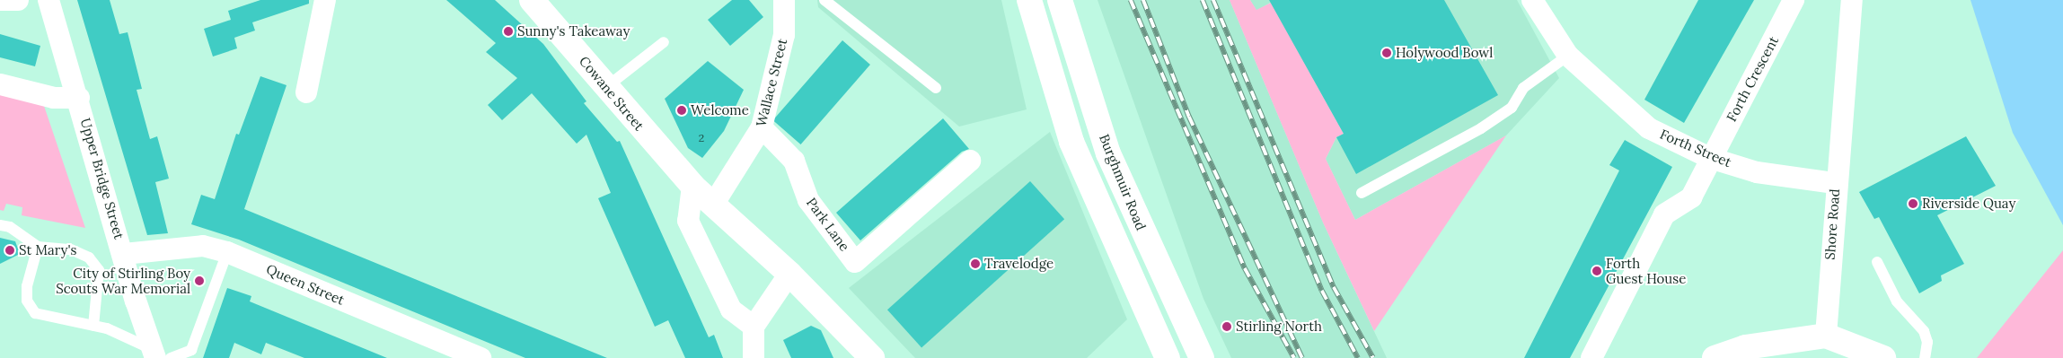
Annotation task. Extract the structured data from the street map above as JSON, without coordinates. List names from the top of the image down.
{
  "streets": {
    "main road": ["Cowane Street", "Burghmuir Road"],
    "street": [
      "Forth Crescent",
      "Wallace Street",
      "Forth Street",
      "Upper Bridge Street",
      "Park Lane",
      "Shore Road",
      "Queen Street"
    ]
  },
  "crossings": [
    ["Forth Crescent", "Forth Street"],
    ["Wallace Street", "Cowane Street"],
    ["Wallace Street", "Park Lane"],
    ["Forth Street", "Shore Road"],
    ["Upper Bridge Street", "Queen Street"]
  ],
  "places": [
    "Sunny's Takeaway",
    "Holywood Bowl",
    "Welcome",
    "Riverside Quay",
    "St Mary's",
    "Travelodge",
    "Forth Guest House",
    "City of Stirling Boy Scouts War Memorial",
    "Stirling North"
  ],
  "house_numbers": ["2"]
}
